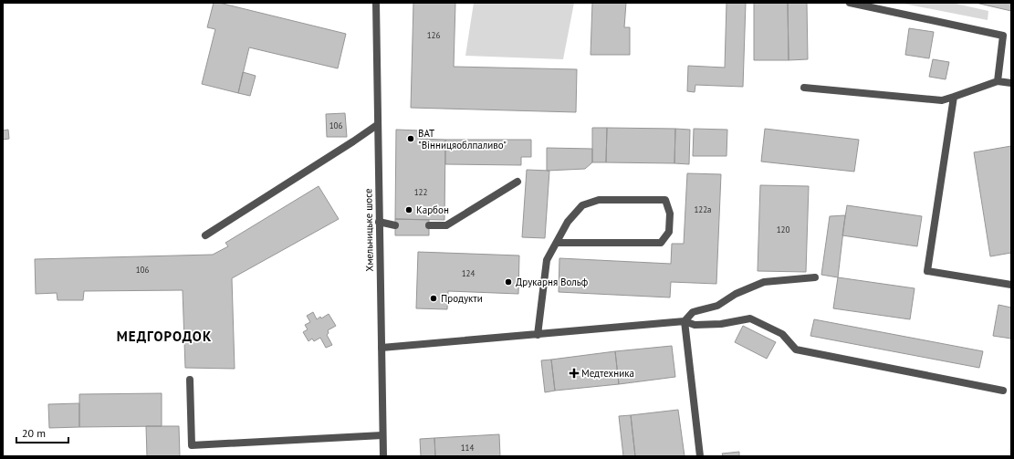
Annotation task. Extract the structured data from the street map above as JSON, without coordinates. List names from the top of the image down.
{
  "streets": {
    "street": ["Хмельницьке шосе"]
  },
  "districts": ["МЕДГОРОДОК"],
  "places": {
    "other": [
      "ВАТ \"Вінницяоблпаливо\"",
      "Карбон",
      "Друкарня Вольф",
      "Продукти"
    ],
    "health": ["Медтехника"]
  },
  "house_numbers": [
    "126",
    "106",
    "122",
    "122а",
    "120",
    "106",
    "124",
    "114"
  ],
  "scale_bar": "20 m"
}
